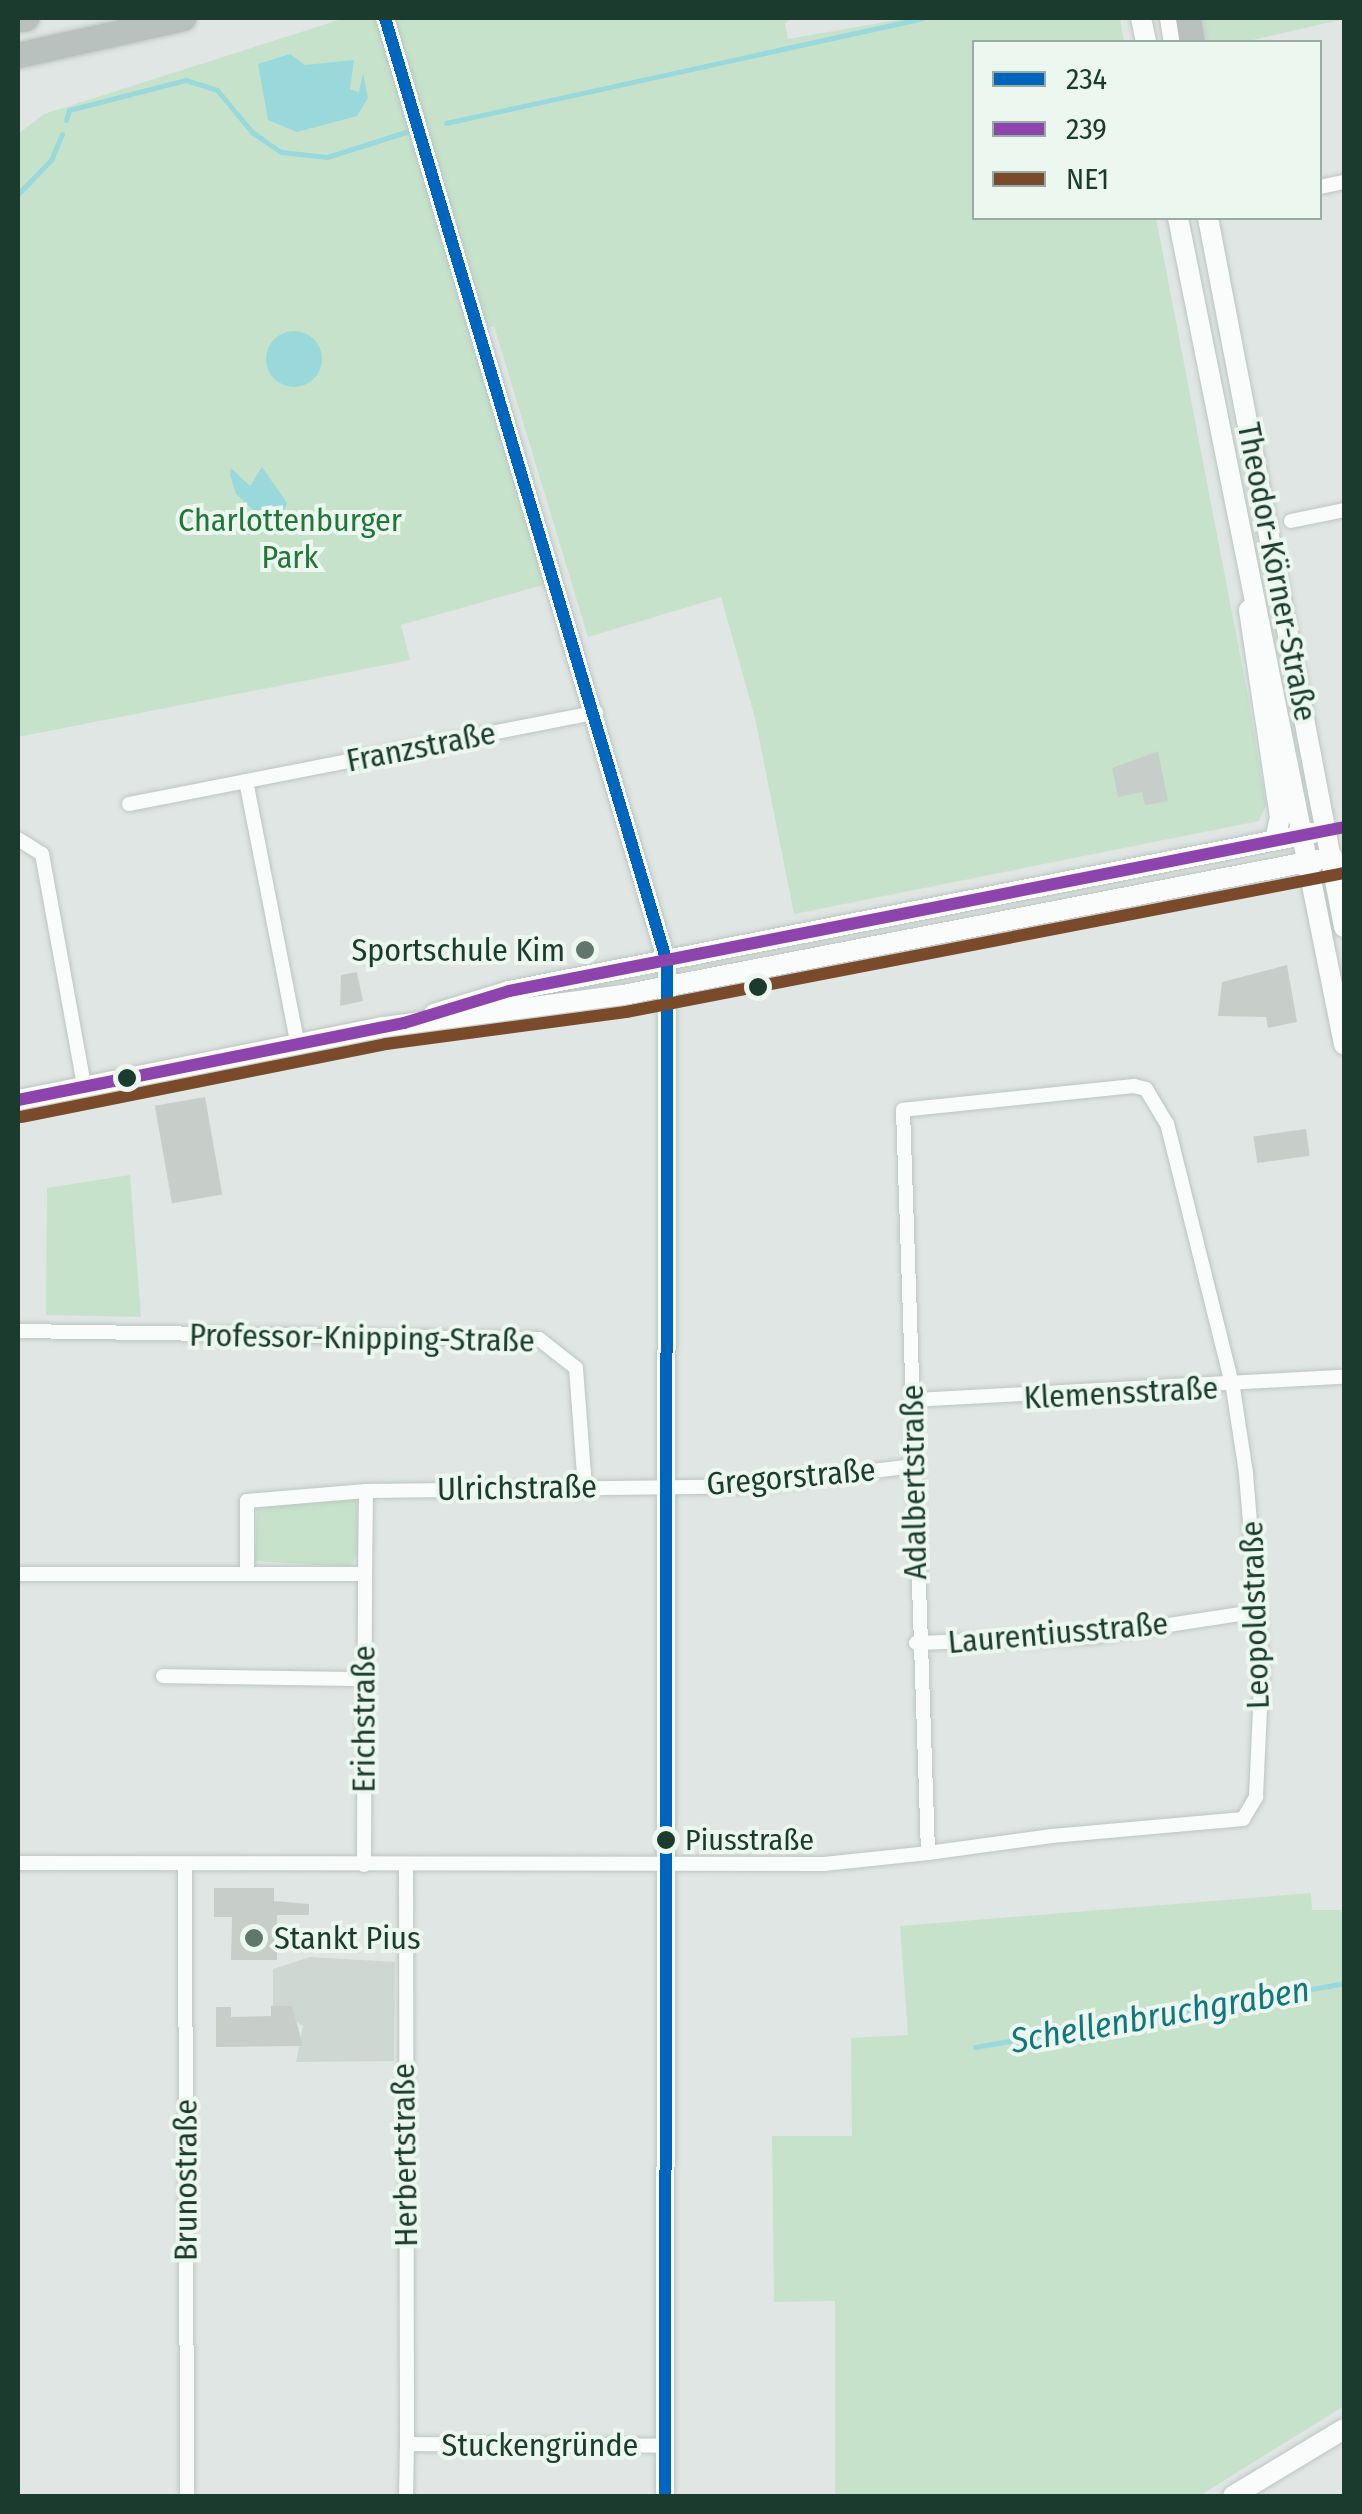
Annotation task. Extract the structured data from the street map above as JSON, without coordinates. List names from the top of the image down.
{
  "streets": {
    "main road": ["Theodor-Körner-Straße"],
    "street": [
      "Franzstraße",
      "Professor-Knipping-Straße",
      "Klemensstraße",
      "Gregorstraße",
      "Adalbertstraße",
      "Ulrichstraße",
      "Leopoldstraße",
      "Laurentiusstraße",
      "Erichstraße",
      "Herbertstraße",
      "Brunostraße",
      "Stuckengründe"
    ]
  },
  "crossings": [
    ["Professor-Knipping-Straße", "Ulrichstraße"],
    ["Klemensstraße", "Adalbertstraße"],
    ["Klemensstraße", "Leopoldstraße"],
    ["Gregorstraße", "Adalbertstraße"],
    ["Gregorstraße", "Ulrichstraße"],
    ["Adalbertstraße", "Leopoldstraße"],
    ["Adalbertstraße", "Laurentiusstraße"],
    ["Leopoldstraße", "Laurentiusstraße"],
    ["Herbertstraße", "Stuckengründe"]
  ],
  "water": ["Schellenbruchgraben"],
  "parks": ["Charlottenburger Park"],
  "places": ["Sportschule Kim", "Piusstraße", "Stankt Pius"],
  "lines": ["transit line 234", "transit line 239", "transit line NE1"],
  "legend": ["234", "239", "NE1"]
}
